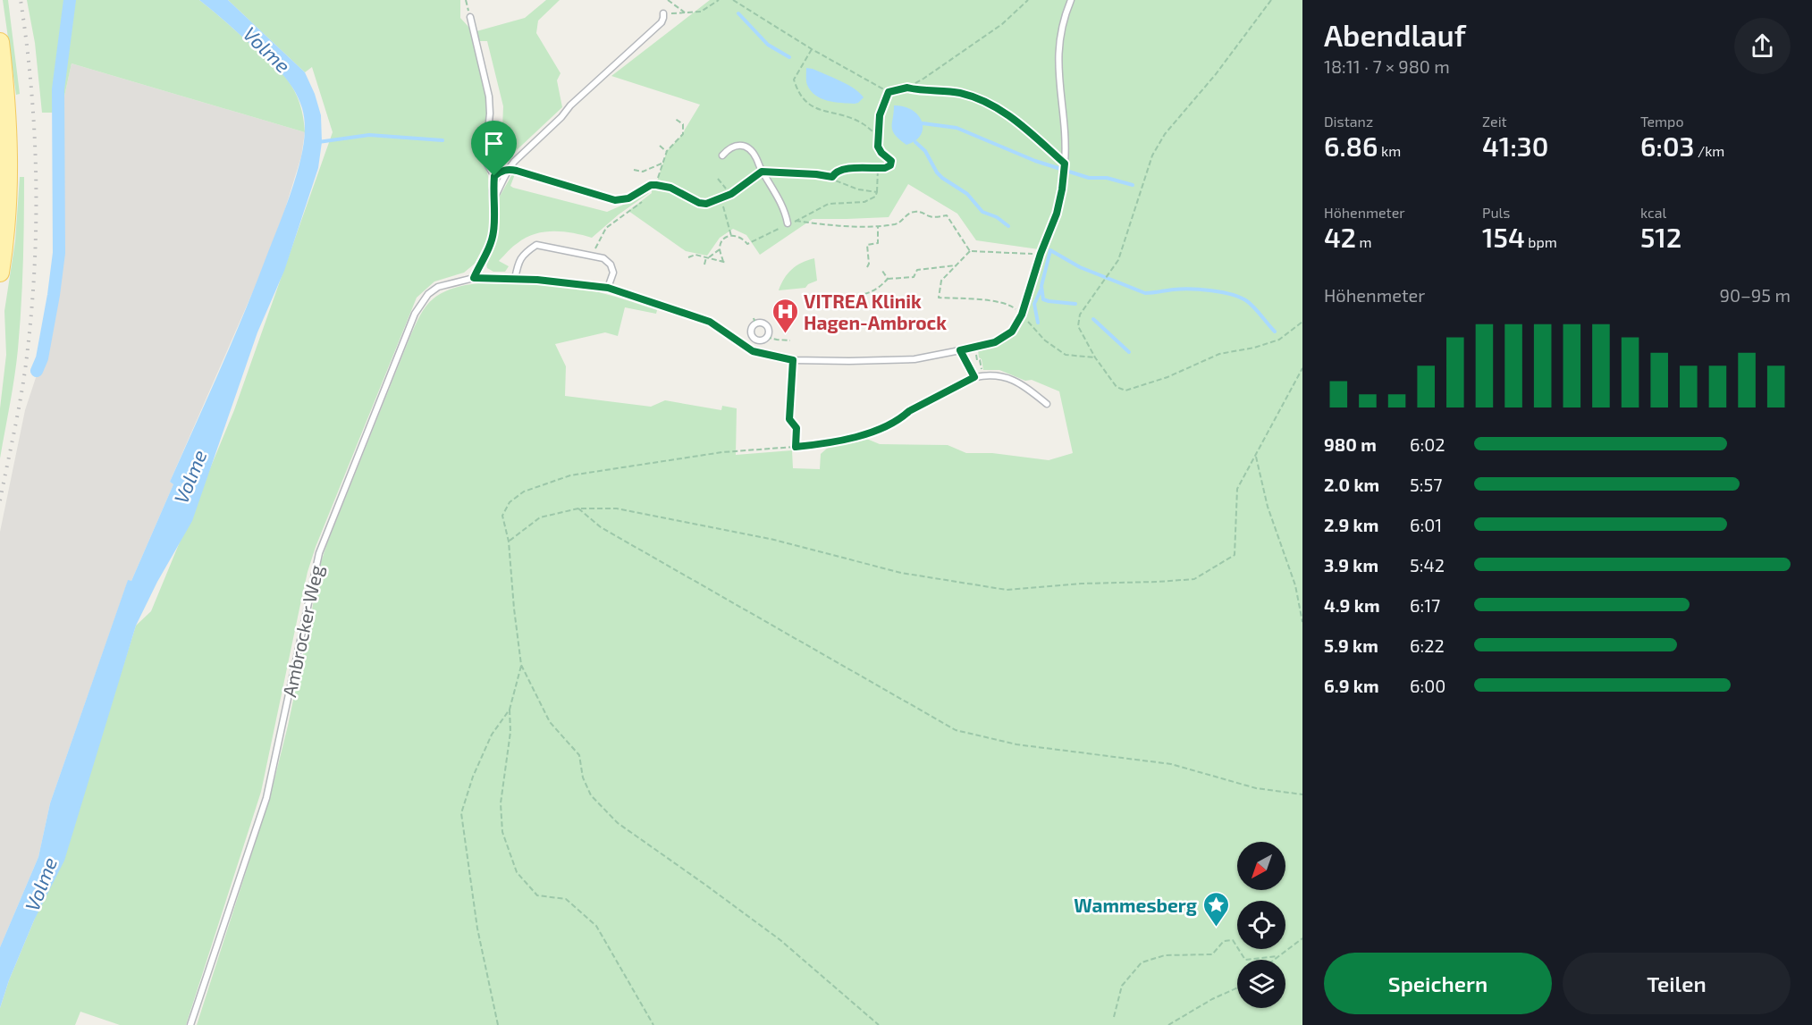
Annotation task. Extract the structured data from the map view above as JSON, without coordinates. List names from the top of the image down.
{
  "streets": {
    "lane": ["Ambrocker Weg"]
  },
  "water": ["Volme"],
  "places": {
    "hospital": ["VITREA Klinik Hagen-Ambrock"],
    "place": ["Wammesberg"]
  },
  "north": "bottom left",
  "page": {
    "heading": ["Abendlauf", "18:11 · 7 × 980 m"],
    "stats": [
      ["Distanz", "6.86 km"],
      ["Zeit", "41:30"],
      ["Tempo", "6:03 /km"],
      ["Höhenmeter", "42 m"],
      ["Puls", "154 bpm"],
      ["kcal", "512"]
    ],
    "chart": ["Höhenmeter", "90–95 m"],
    "list": [
      {
        "name": "980 m",
        "note": "6:02"
      },
      {
        "name": "2.0 km",
        "note": "5:57"
      },
      {
        "name": "2.9 km",
        "note": "6:01"
      },
      {
        "name": "3.9 km",
        "note": "5:42"
      },
      {
        "name": "4.9 km",
        "note": "6:17"
      },
      {
        "name": "5.9 km",
        "note": "6:22"
      },
      {
        "name": "6.9 km",
        "note": "6:00"
      }
    ],
    "buttons": ["Speichern", "Teilen"]
  }
}
